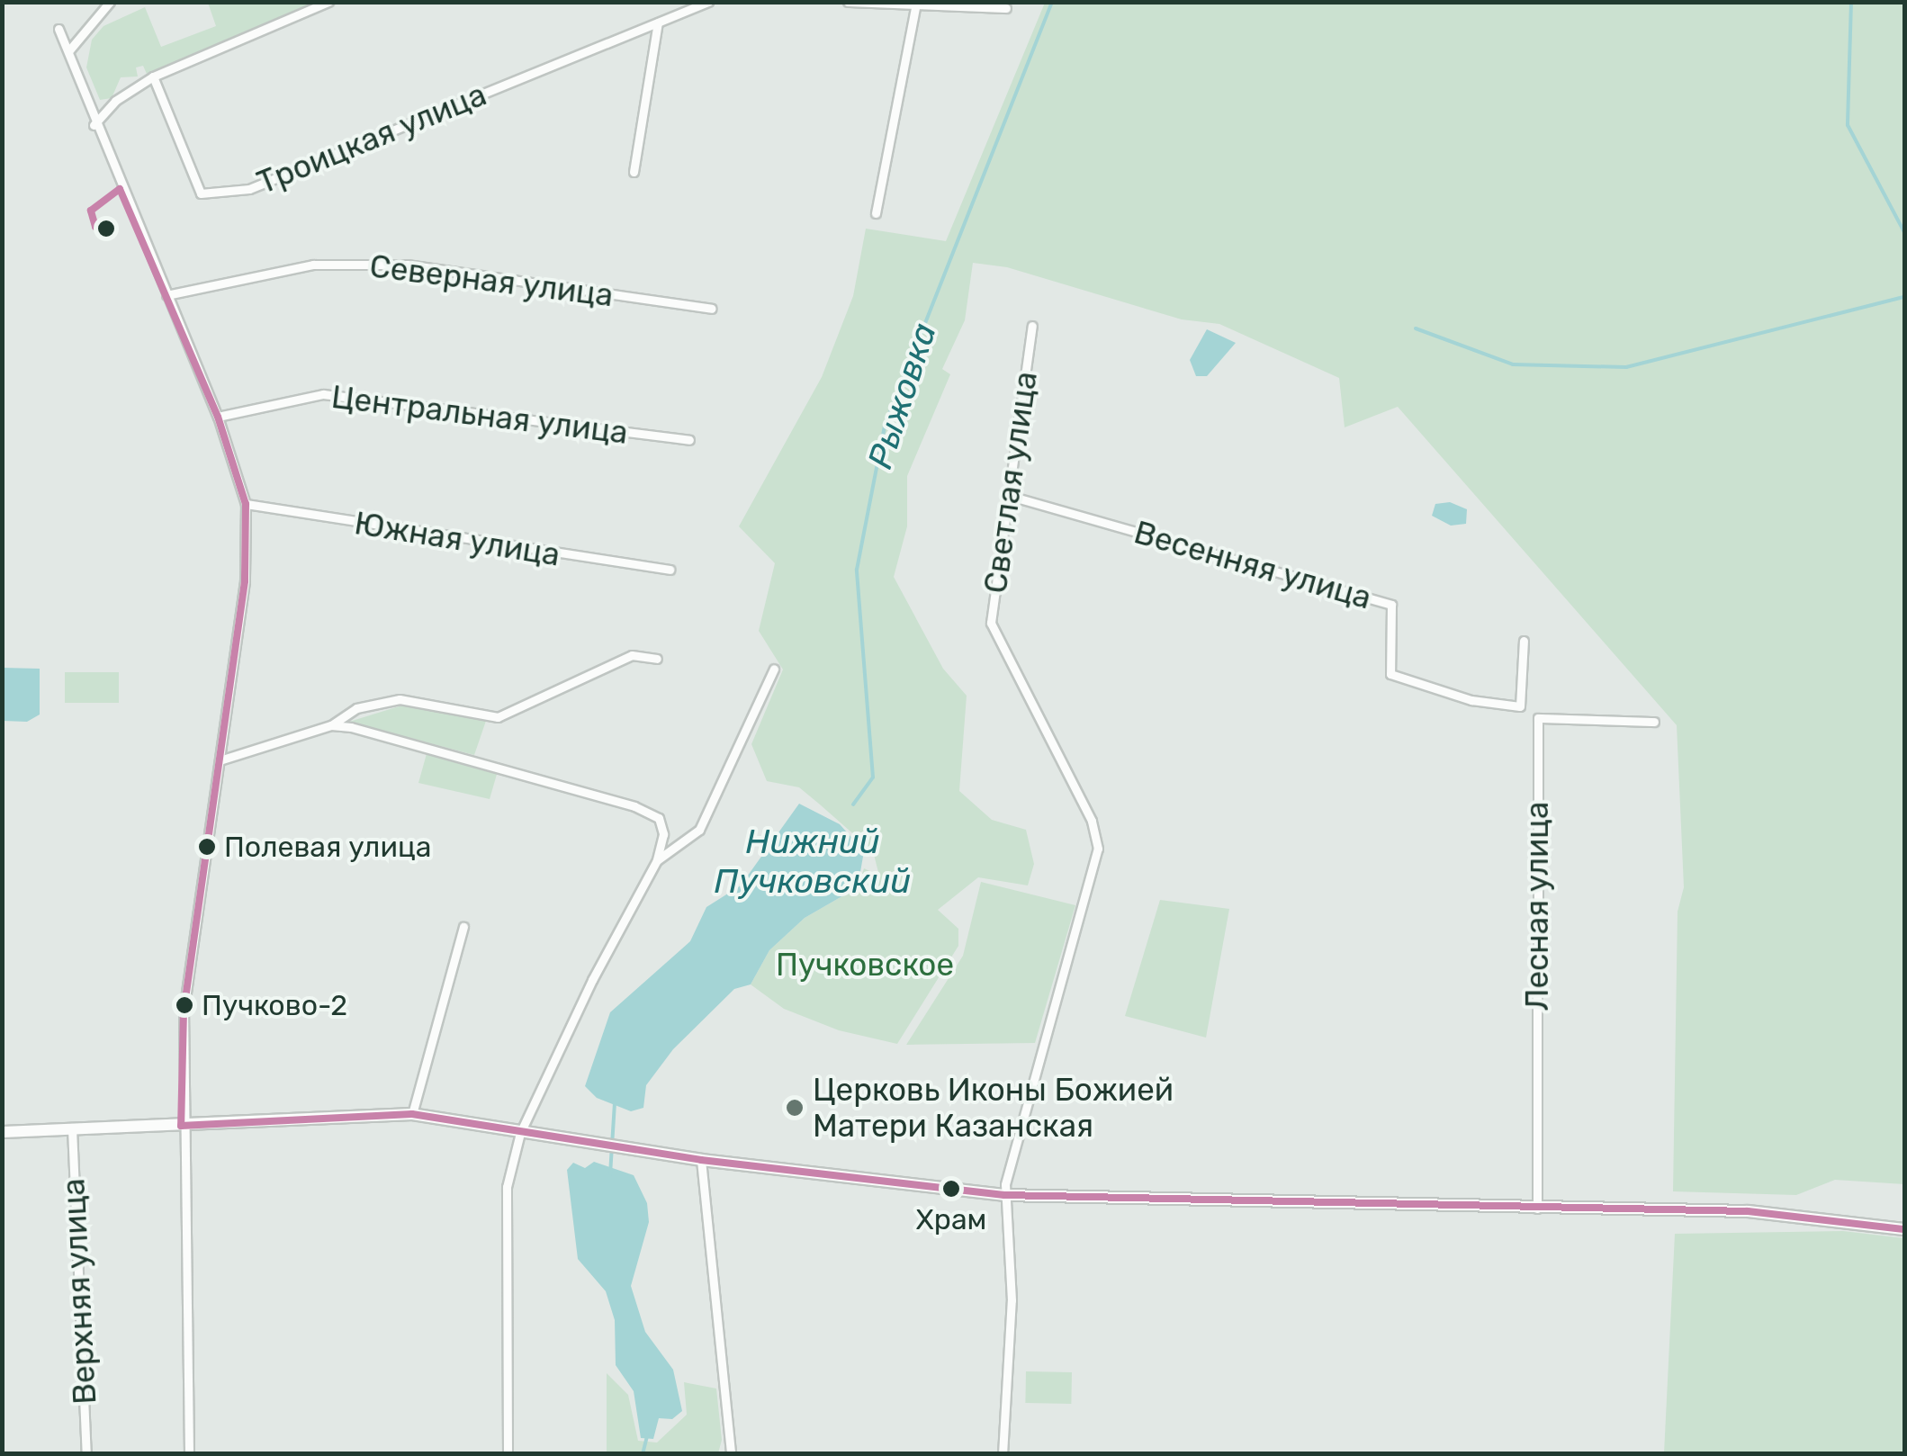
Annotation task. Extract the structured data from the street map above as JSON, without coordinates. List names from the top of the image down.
{
  "streets": {
    "street": [
      "Троицкая улица",
      "Северная улица",
      "Центральная улица",
      "Светлая улица",
      "Южная улица",
      "Весенняя улица",
      "Лесная улица",
      "Верхняя улица"
    ]
  },
  "crossings": [
    ["Светлая улица", "Весенняя улица"]
  ],
  "water": ["Рыжовка", "Нижний Пучковский"],
  "parks": ["Пучковское"],
  "places": [
    "Полевая улица",
    "Пучково-2",
    "Церковь Иконы Божией Матери Казанская",
    "Храм"
  ]
}
